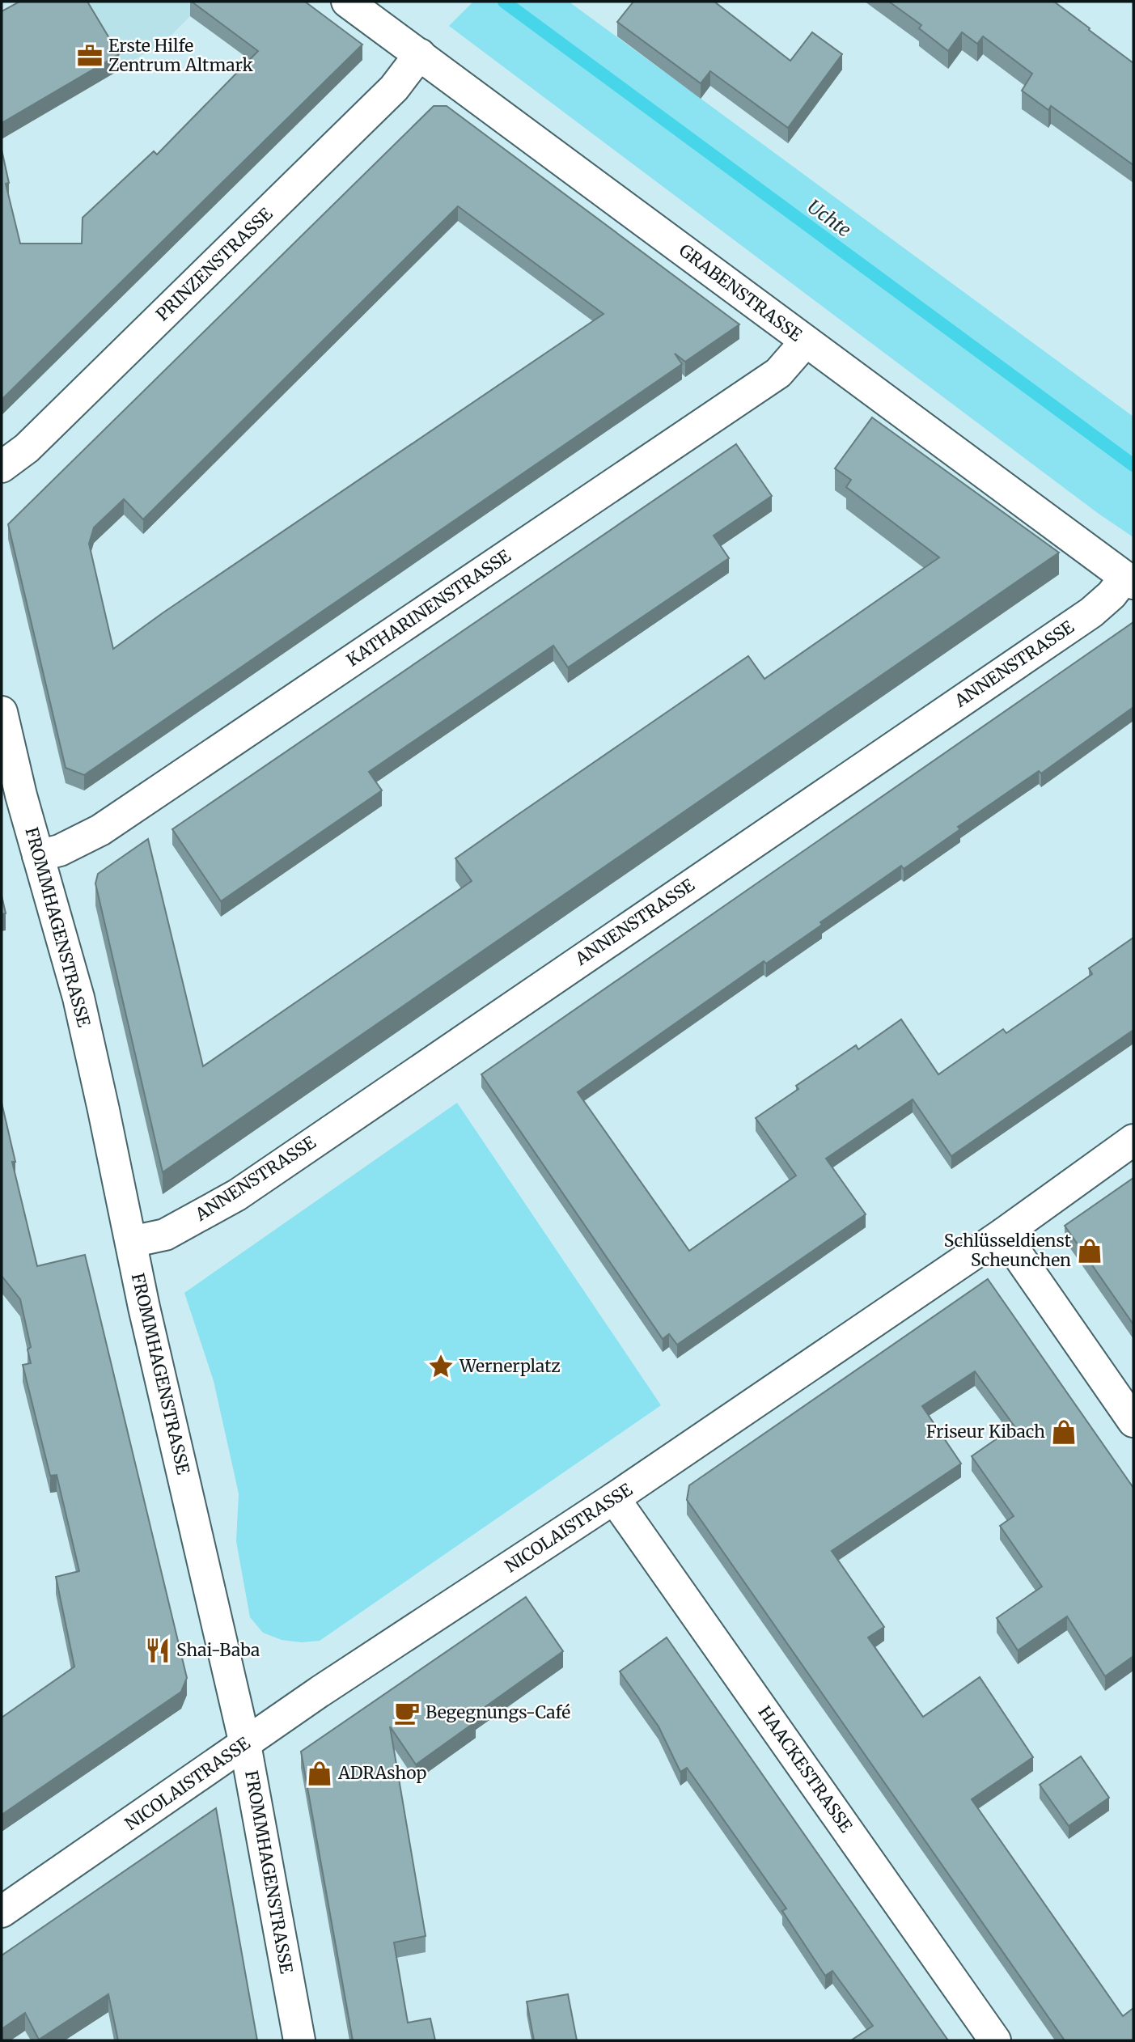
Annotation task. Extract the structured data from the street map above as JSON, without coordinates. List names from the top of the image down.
{
  "streets": {
    "street": [
      "PRINZENSTRASSE",
      "GRABENSTRASSE",
      "KATHARINENSTRASSE",
      "ANNENSTRASSE",
      "FROMMHAGENSTRASSE",
      "NICOLAISTRASSE",
      "HAACKESTRASSE"
    ]
  },
  "crossings": [
    ["PRINZENSTRASSE", "GRABENSTRASSE"],
    ["GRABENSTRASSE", "KATHARINENSTRASSE"],
    ["GRABENSTRASSE", "ANNENSTRASSE"],
    ["KATHARINENSTRASSE", "FROMMHAGENSTRASSE"],
    ["ANNENSTRASSE", "FROMMHAGENSTRASSE"],
    ["FROMMHAGENSTRASSE", "NICOLAISTRASSE"],
    ["NICOLAISTRASSE", "HAACKESTRASSE"]
  ],
  "water": ["Uchte"],
  "places": {
    "office": ["Erste Hilfe Zentrum Altmark"],
    "shop": ["Schlüsseldienst Scheunchen", "Friseur Kibach", "ADRAshop"],
    "place": ["Wernerplatz"],
    "restaurant": ["Shai-Baba"],
    "cafe": ["Begegnungs-Café"]
  }
}
